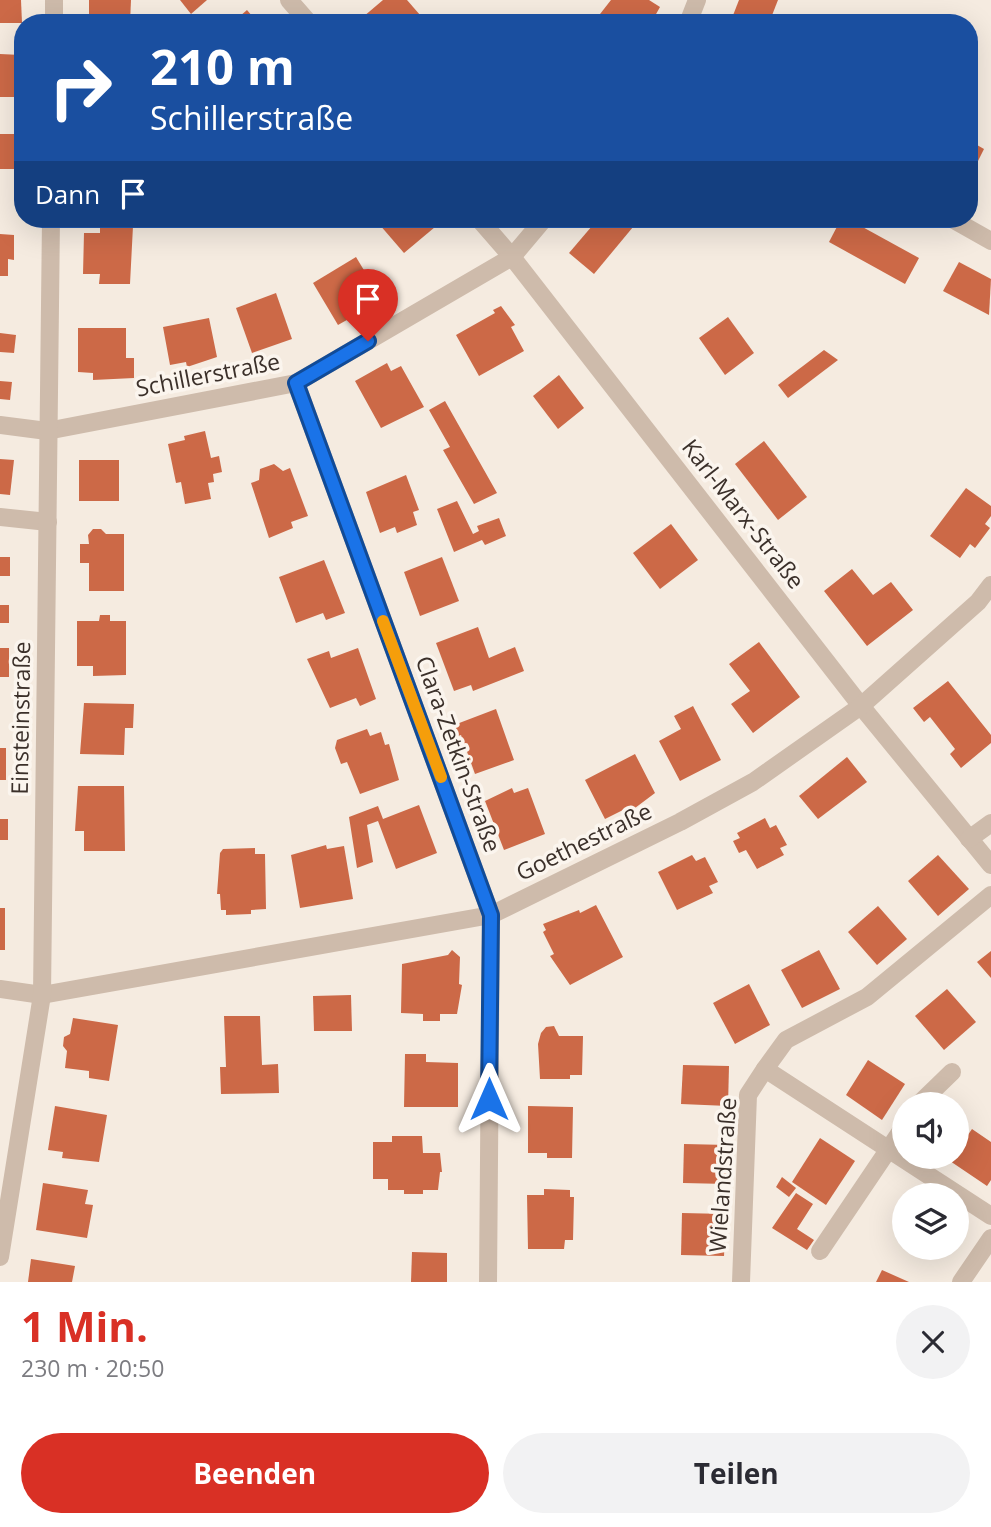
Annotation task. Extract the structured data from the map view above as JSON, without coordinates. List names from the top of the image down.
{
  "streets": {
    "street": [
      "Schillerstraße",
      "Karl-Marx-Straße",
      "Einsteinstraße",
      "Clara-Zetkin-Straße",
      "Goethestraße",
      "Wielandstraße"
    ]
  },
  "crossings": [
    ["Schillerstraße", "Karl-Marx-Straße"],
    ["Schillerstraße", "Einsteinstraße"],
    ["Schillerstraße", "Clara-Zetkin-Straße"],
    ["Karl-Marx-Straße", "Goethestraße"],
    ["Einsteinstraße", "Goethestraße"],
    ["Clara-Zetkin-Straße", "Goethestraße"]
  ],
  "page": {
    "turn": ["210 m", "Schillerstraße"],
    "then": "Dann",
    "heading": ["1 Min.", "230 m · 20:50"],
    "buttons": ["Beenden", "Teilen"]
  }
}
